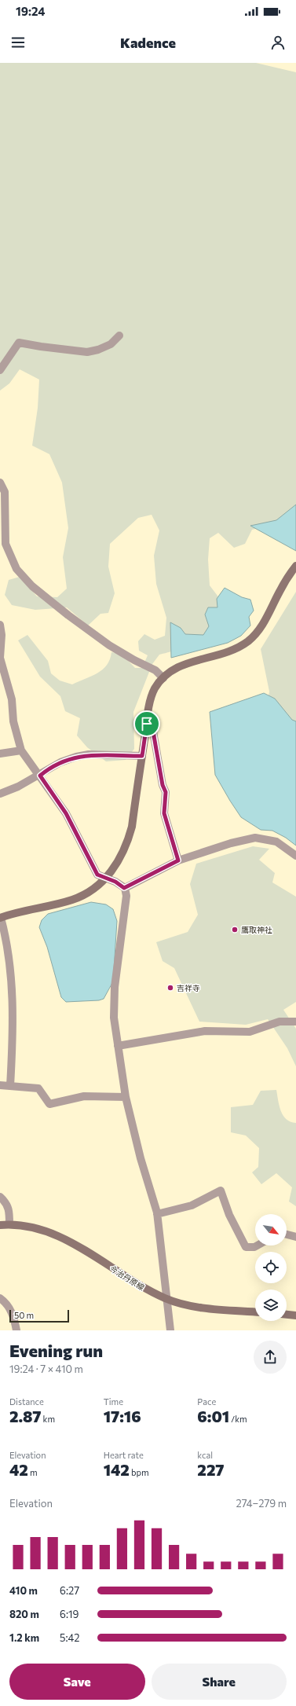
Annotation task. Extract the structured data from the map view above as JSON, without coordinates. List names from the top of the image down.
{
  "streets": {
    "street": ["今治丹原線"]
  },
  "places": ["鷹取神社", "吉祥寺"],
  "scale_bar": "50 m",
  "north": "bottom right",
  "page": {
    "status": "19:24",
    "header": "Kadence",
    "scale": "50 m",
    "heading": ["Evening run", "19:24 · 7 × 410 m"],
    "stats": [
      ["Distance", "2.87 km"],
      ["Time", "17:16"],
      ["Pace", "6:01 /km"],
      ["Elevation", "42 m"],
      ["Heart rate", "142 bpm"],
      ["kcal", "227"]
    ],
    "chart": ["Elevation", "274–279 m"],
    "list": [
      {
        "name": "410 m",
        "note": "6:27"
      },
      {
        "name": "820 m",
        "note": "6:19"
      },
      {
        "name": "1.2 km",
        "note": "5:42"
      }
    ],
    "buttons": ["Save", "Share"]
  }
}
